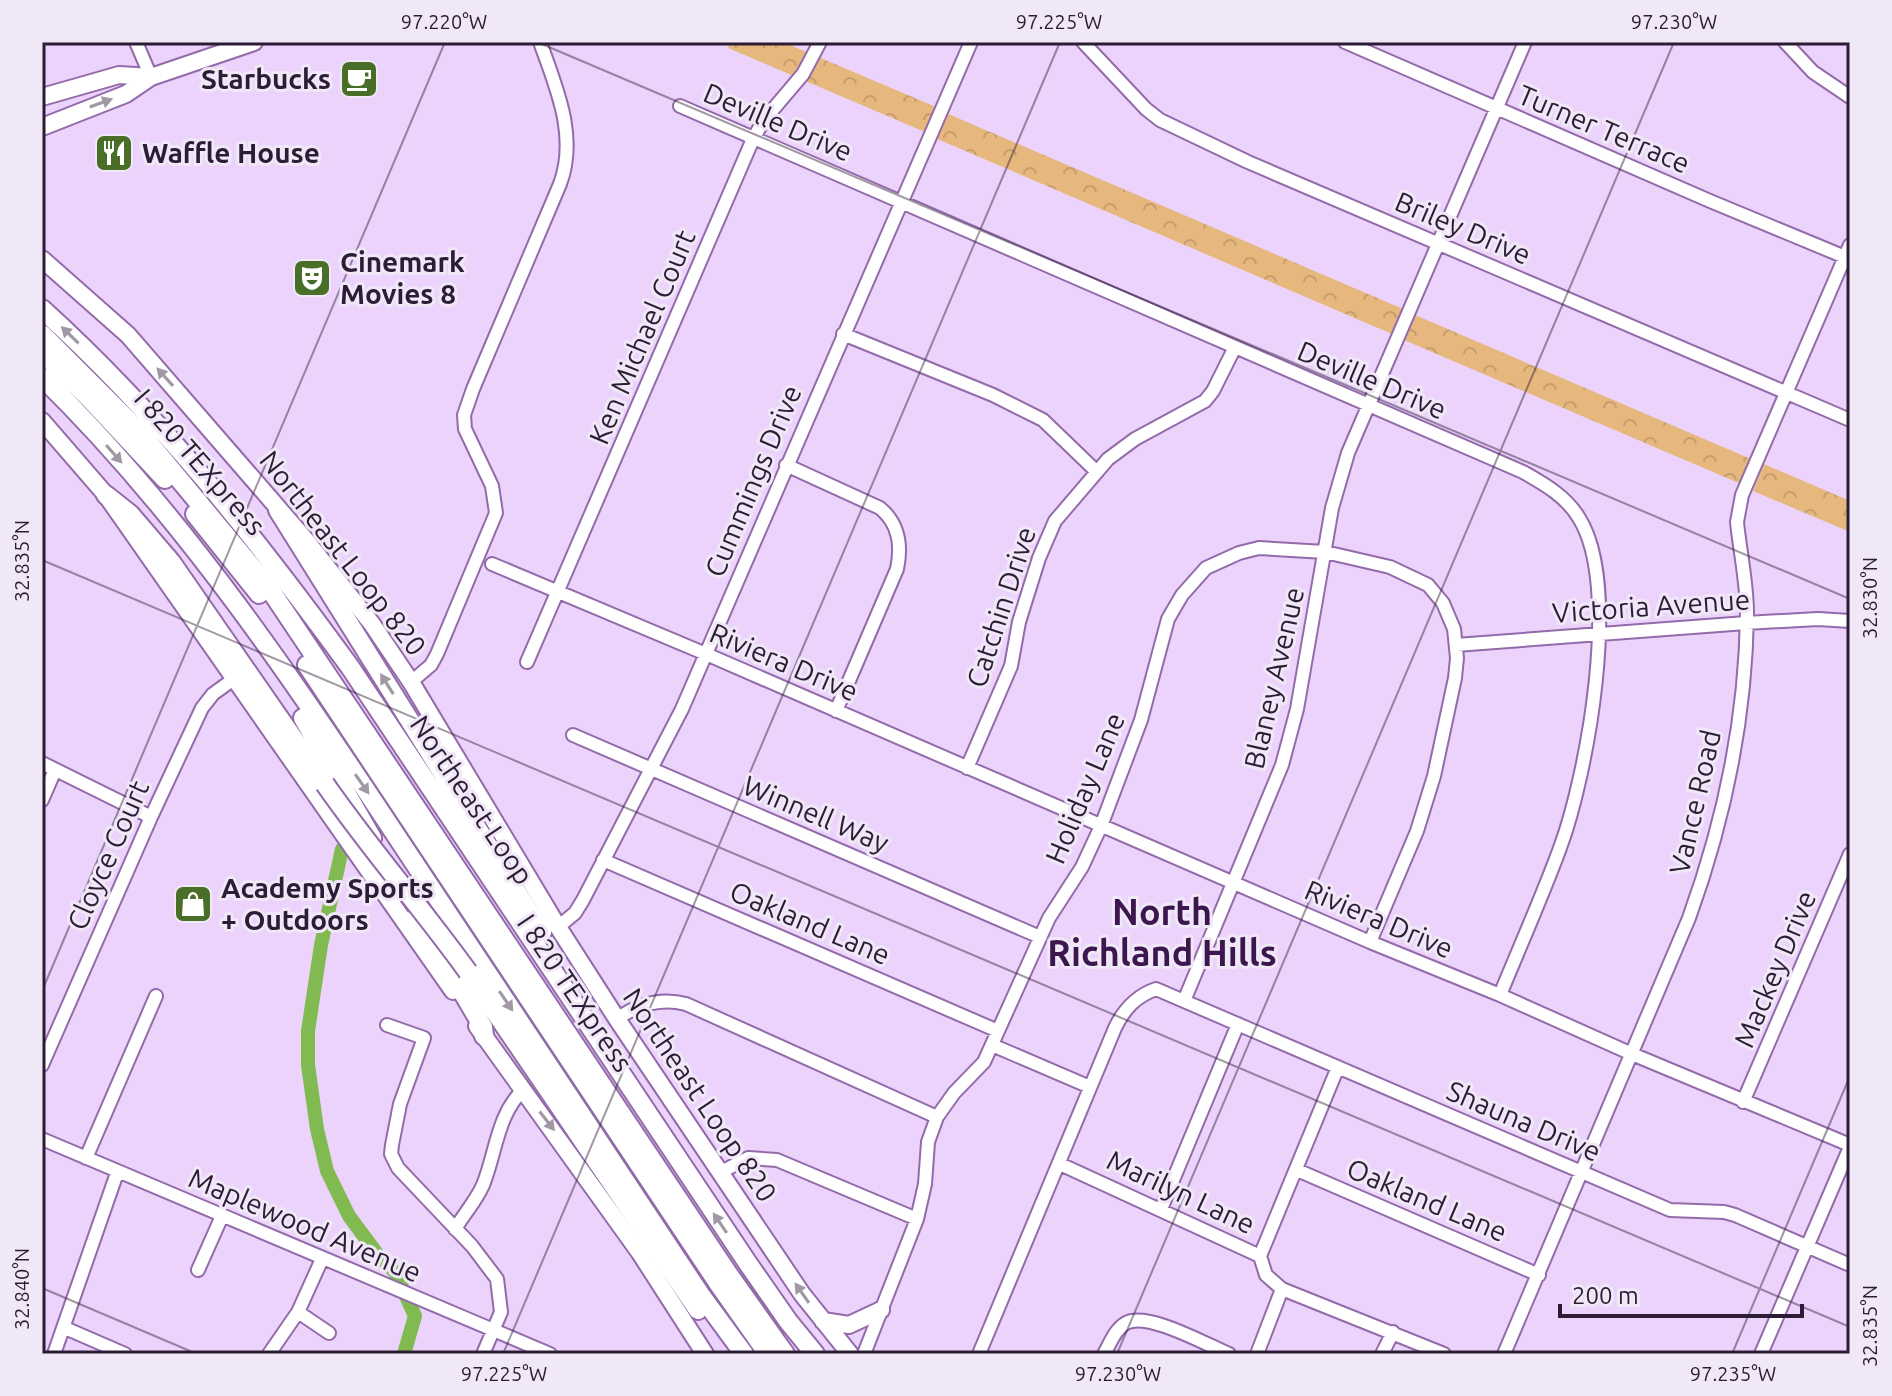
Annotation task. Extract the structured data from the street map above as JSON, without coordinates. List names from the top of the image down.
{
  "streets": {
    "highway": ["I 820 TEXpress", "Northeast Loop"],
    "main road": ["Northeast Loop 820"],
    "street": [
      "Deville Drive",
      "Turner Terrace",
      "Briley Drive",
      "Ken Michael Court",
      "Cummings Drive",
      "Victoria Avenue",
      "Catchin Drive",
      "Riviera Drive",
      "Blaney Avenue",
      "Holiday Lane",
      "Vance Road",
      "Winnell Way",
      "Cloyce Court",
      "Oakland Lane",
      "Mackey Drive",
      "Shauna Drive",
      "Marilyn Lane",
      "Maplewood Avenue"
    ]
  },
  "crossings": [
    ["Deville Drive", "Ken Michael Court"],
    ["Deville Drive", "Cummings Drive"],
    ["Deville Drive", "Victoria Avenue"],
    ["Deville Drive", "Catchin Drive"],
    ["Deville Drive", "Riviera Drive"],
    ["Deville Drive", "Blaney Avenue"],
    ["Turner Terrace", "Blaney Avenue"],
    ["Turner Terrace", "Vance Road"],
    ["Briley Drive", "Blaney Avenue"],
    ["Briley Drive", "Vance Road"],
    ["Ken Michael Court", "Riviera Drive"],
    ["Cummings Drive", "Northeast Loop 820"],
    ["Cummings Drive", "Riviera Drive"],
    ["Cummings Drive", "Winnell Way"],
    ["Cummings Drive", "Oakland Lane"],
    ["Victoria Avenue", "Holiday Lane"],
    ["Victoria Avenue", "Vance Road"],
    ["Catchin Drive", "Riviera Drive"],
    ["Riviera Drive", "Blaney Avenue"],
    ["Riviera Drive", "Holiday Lane"],
    ["Riviera Drive", "Vance Road"],
    ["Riviera Drive", "Mackey Drive"],
    ["Blaney Avenue", "Holiday Lane"],
    ["Blaney Avenue", "Shauna Drive"],
    ["Holiday Lane", "Winnell Way"],
    ["Holiday Lane", "Oakland Lane"],
    ["Vance Road", "Oakland Lane"],
    ["Vance Road", "Shauna Drive"]
  ],
  "districts": ["North Richland Hills"],
  "places": {
    "cafe": ["Starbucks"],
    "restaurant": ["Waffle House"],
    "theatre": ["Cinemark Movies 8"],
    "shop": ["Academy Sports + Outdoors"]
  },
  "scale_bar": "200 m",
  "coordinates": [
    "97.220°W",
    "97.225°W",
    "97.230°W",
    "32.835°N",
    "32.830°N",
    "32.840°N",
    "97.235°W"
  ]
}
